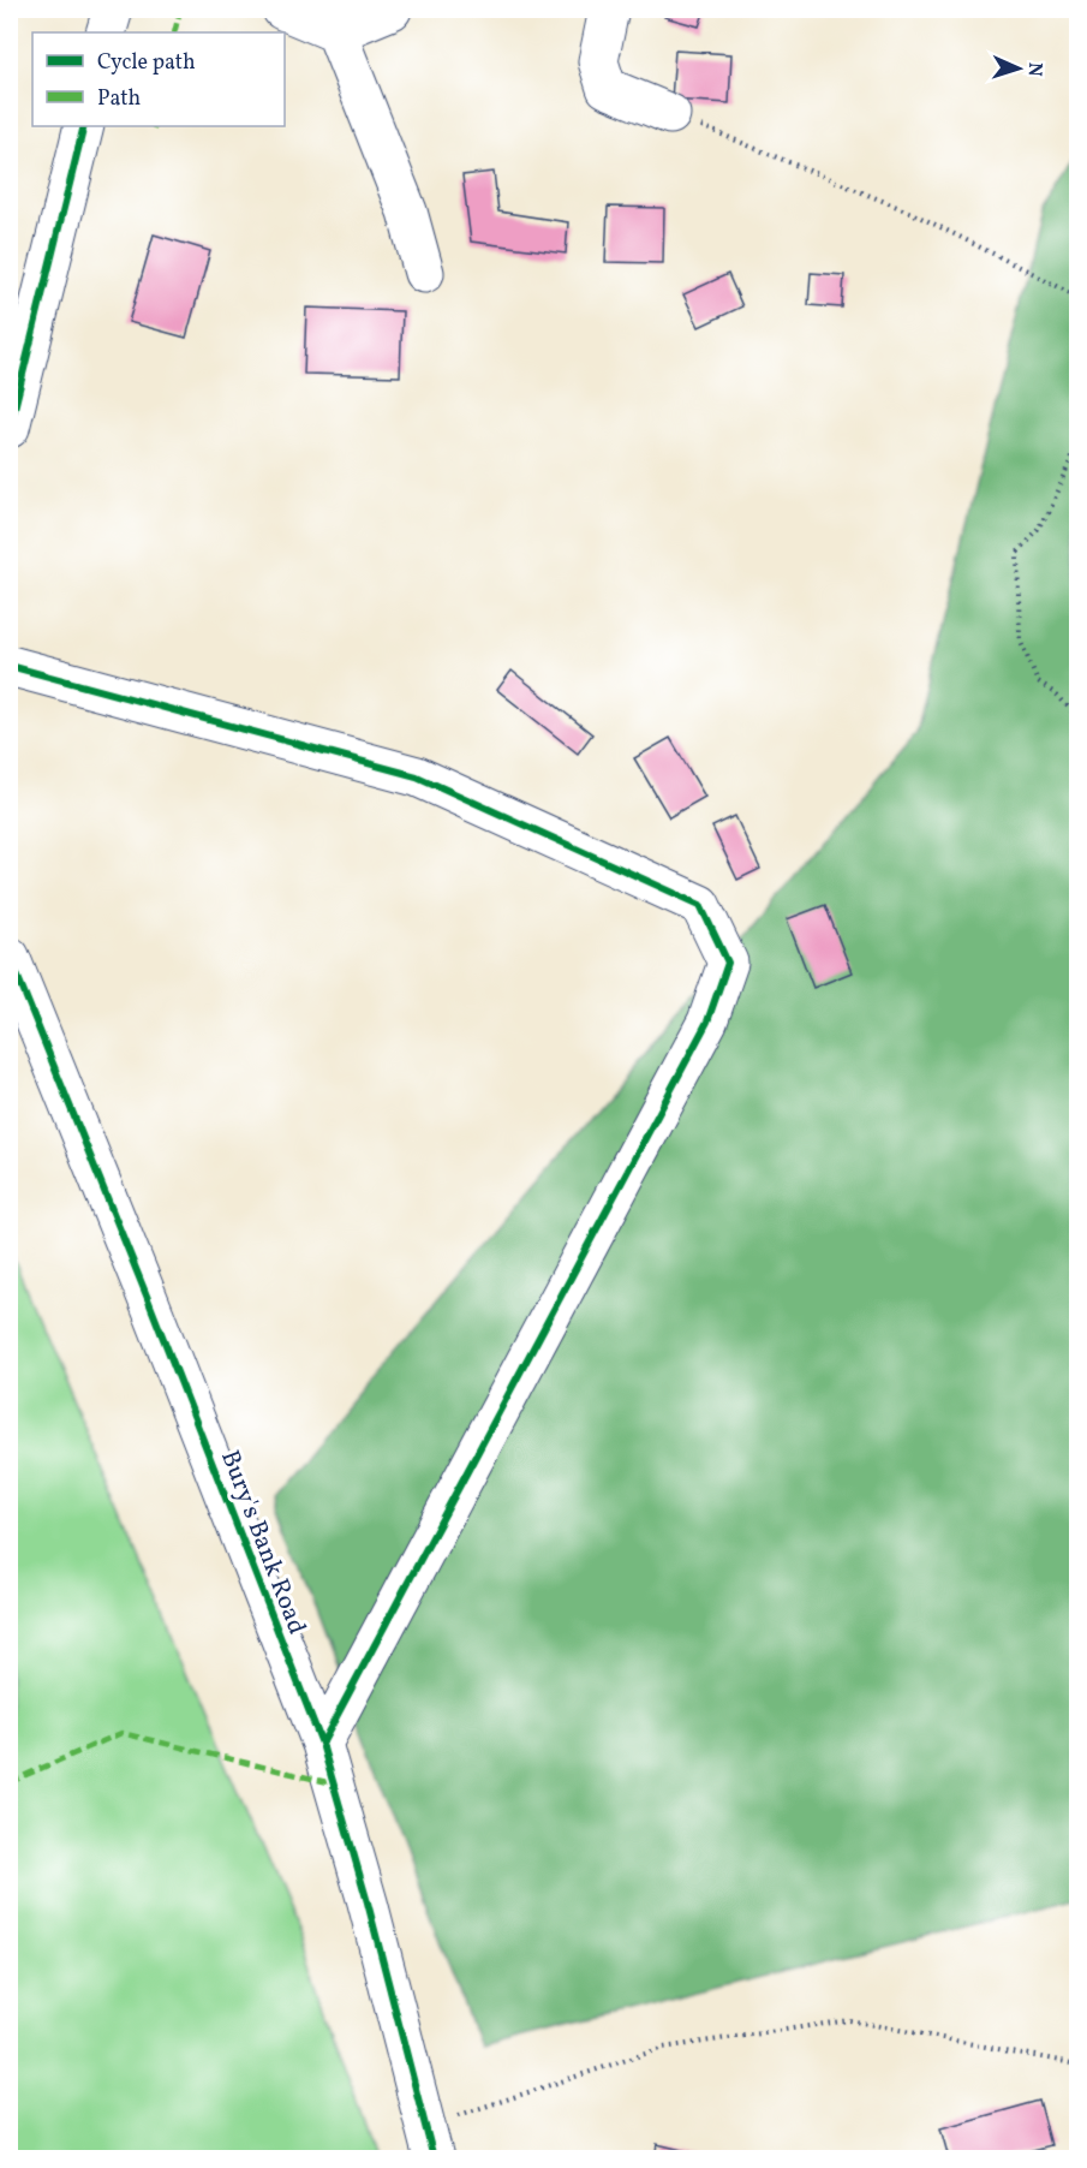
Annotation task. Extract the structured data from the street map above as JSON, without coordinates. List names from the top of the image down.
{
  "streets": {
    "street": ["Bury's Bank Road"]
  },
  "legend": ["Cycle path", "Path"],
  "north": "right"
}
